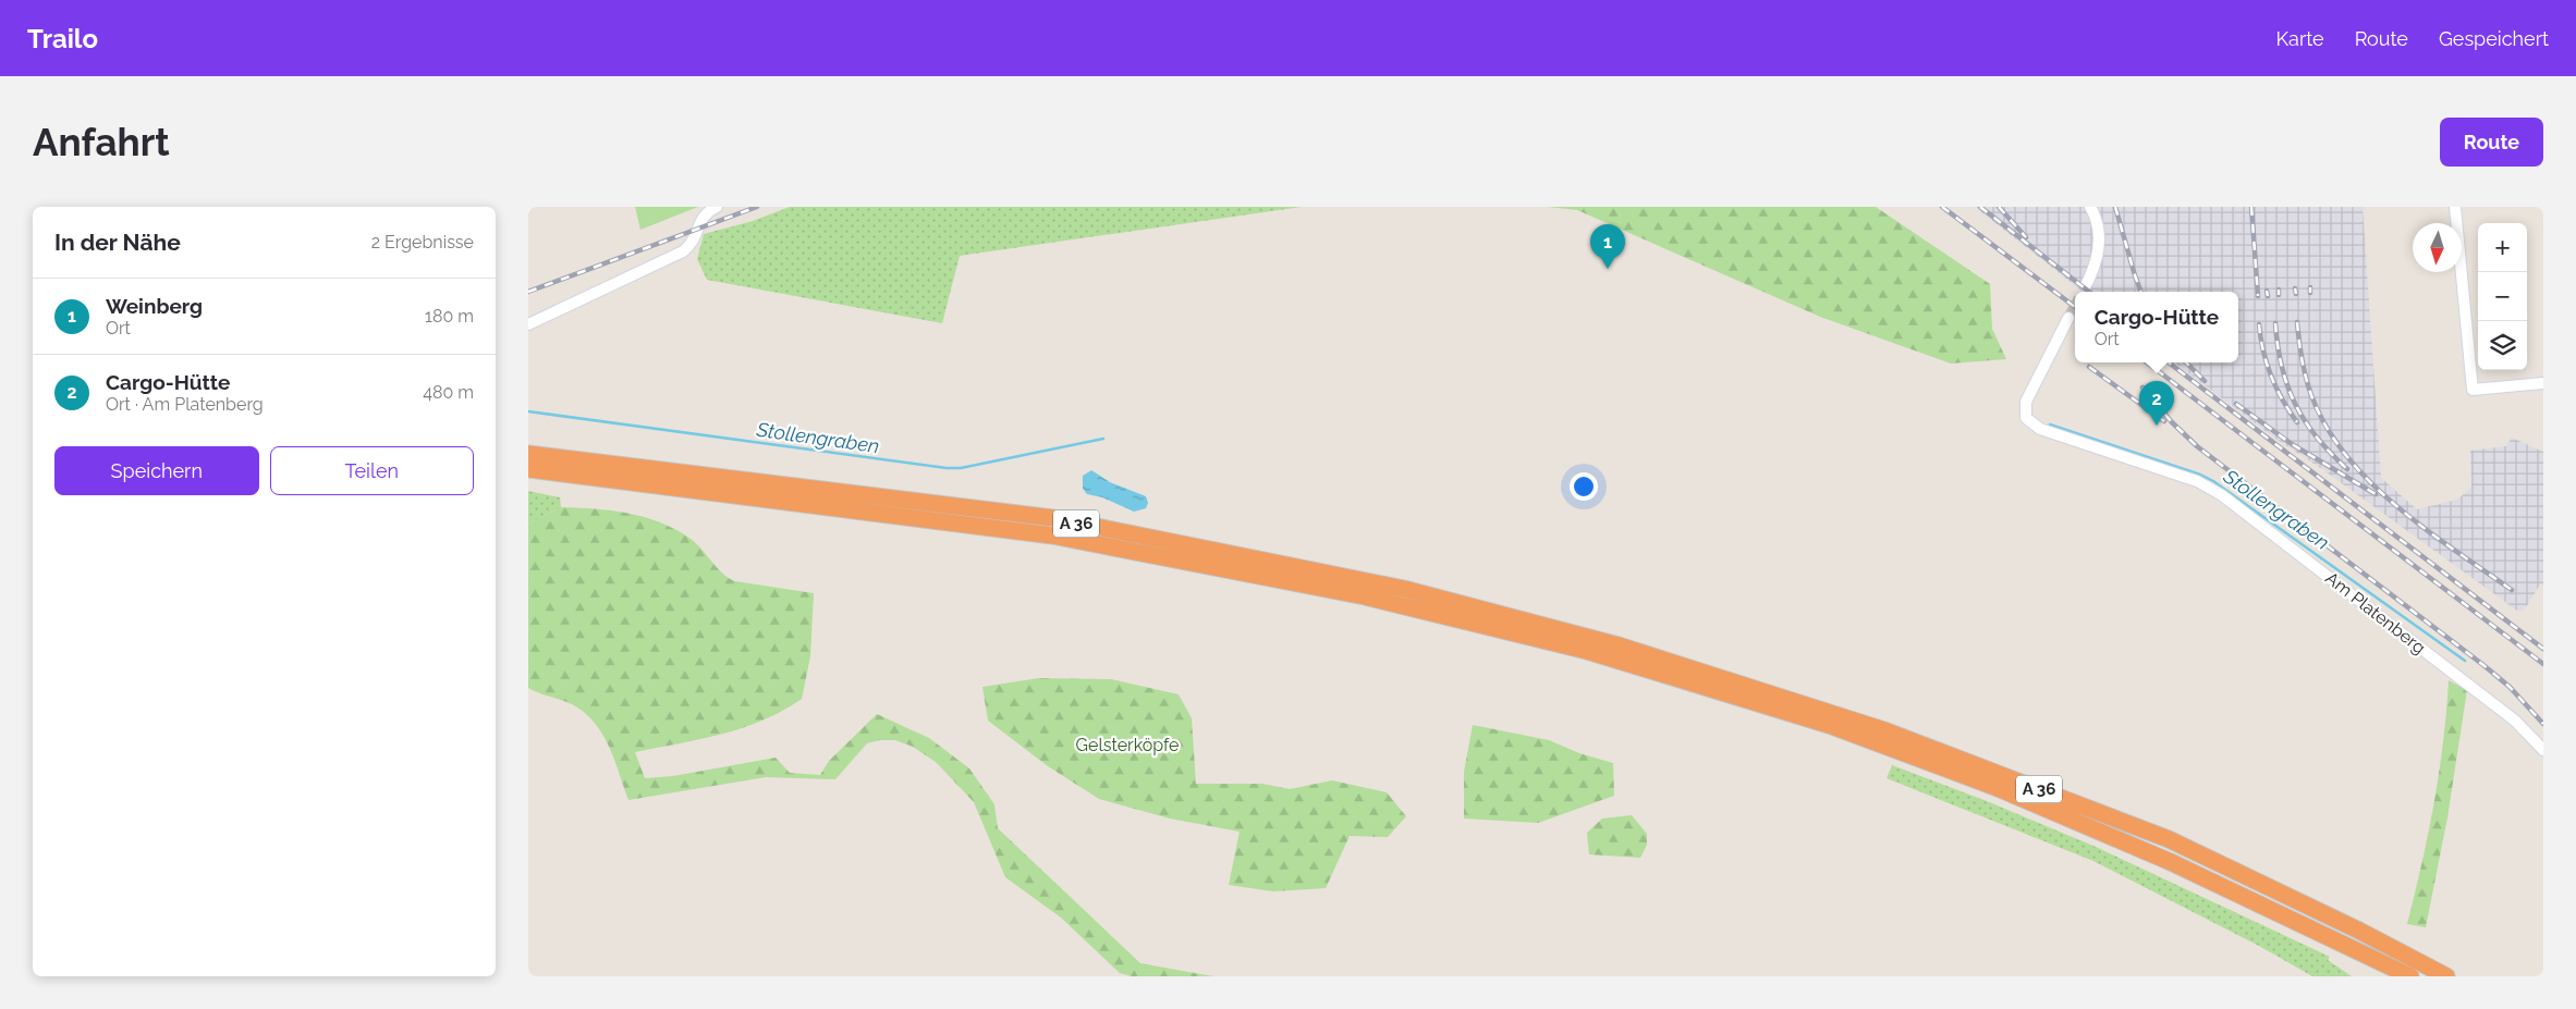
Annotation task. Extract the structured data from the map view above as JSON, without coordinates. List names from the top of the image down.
{
  "streets": {
    "highway": ["A 36"],
    "street": ["Am Platenberg"]
  },
  "water": ["Stollengraben"],
  "parks": ["Gelsterköpfe"],
  "north": "bottom",
  "page": {
    "header": "Trailo",
    "nav": ["Karte", "Route", "Gespeichert"],
    "buttons": [
      "Route",
      ["Speichern", "Teilen"]
    ],
    "title": "Anfahrt",
    "heading": ["In der Nähe", "2 Ergebnisse"],
    "map_buttons": ["+", "−"],
    "pins": ["1", "2"],
    "list": [
      {
        "mark": "1",
        "name": "Weinberg",
        "note": "Ort",
        "value": "180 m"
      },
      {
        "mark": "2",
        "name": "Cargo-Hütte",
        "note": "Ort · Am Platenberg",
        "value": "480 m"
      }
    ],
    "popup": ["Cargo-Hütte", "Ort"]
  }
}
